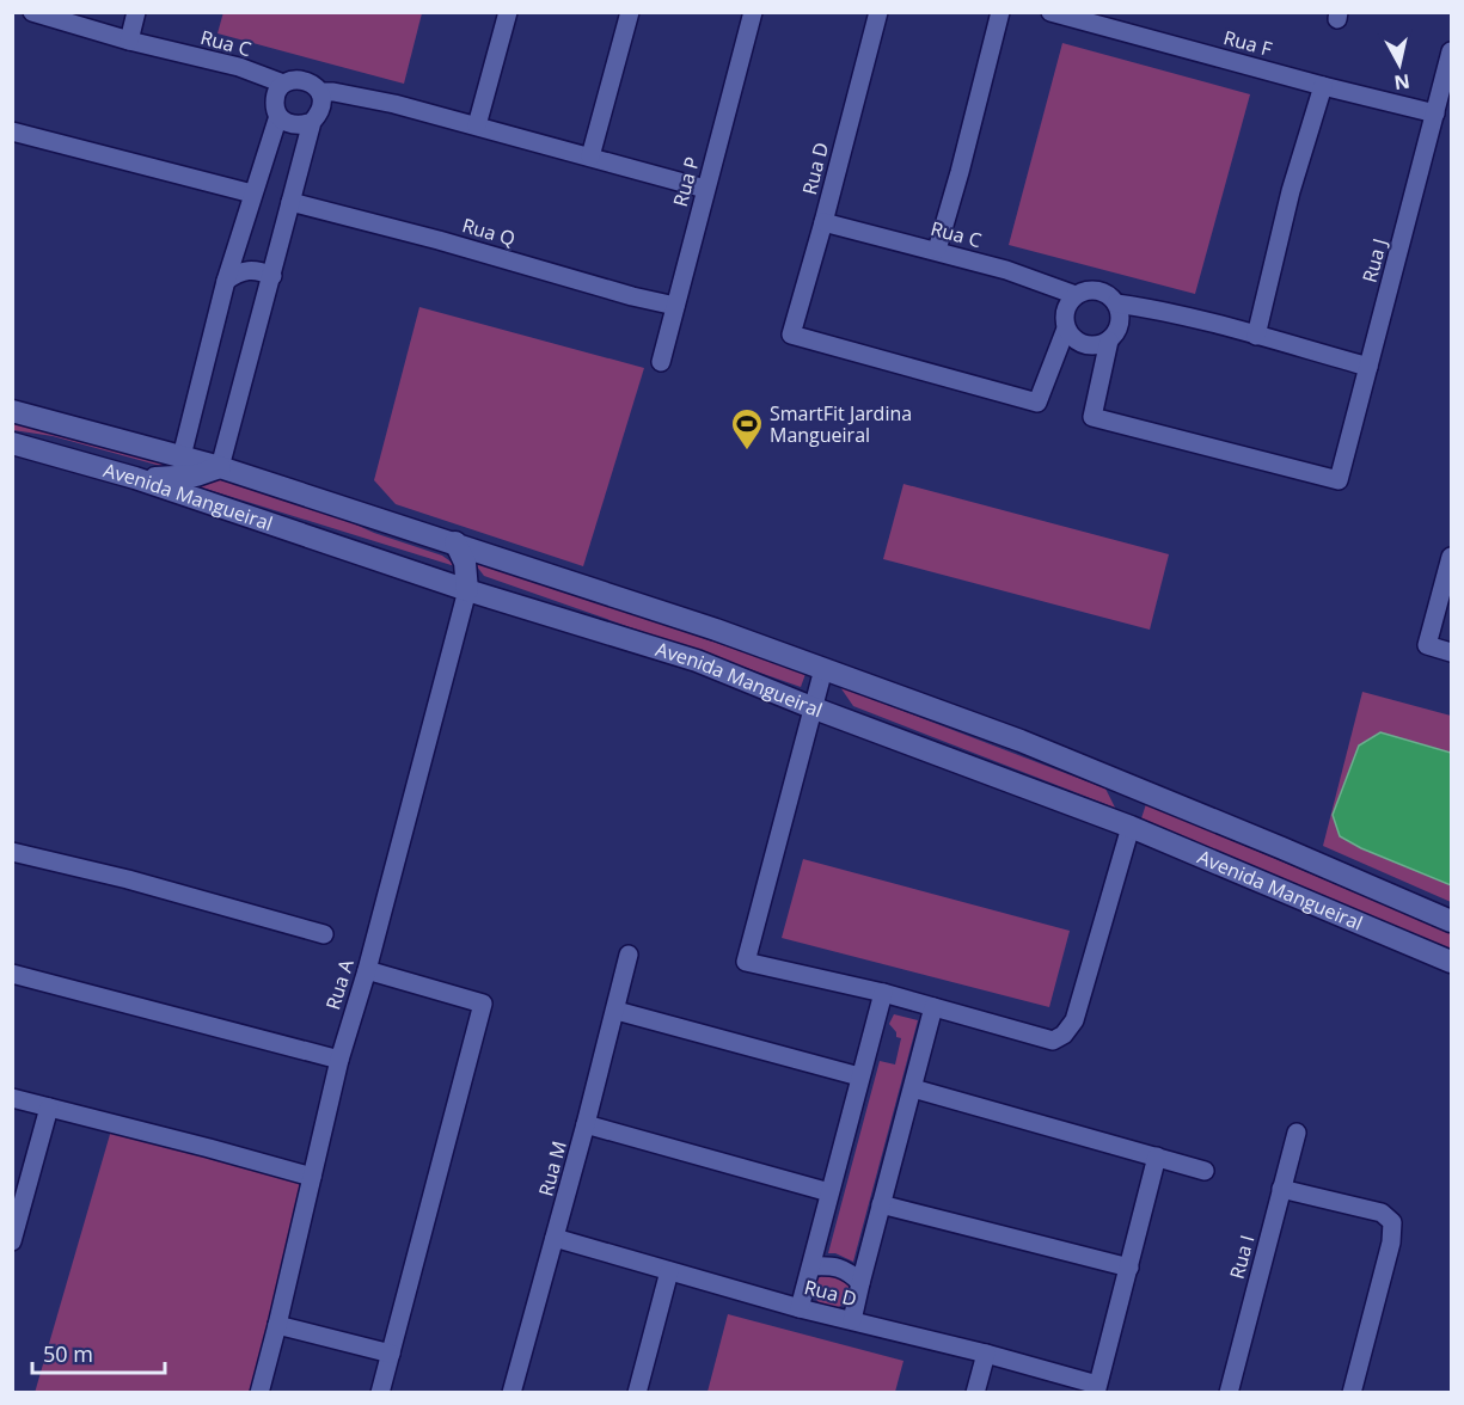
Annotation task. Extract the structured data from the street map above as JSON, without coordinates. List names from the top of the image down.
{
  "streets": {
    "street": [
      "Rua C",
      "Rua F",
      "Rua D",
      "Rua P",
      "Rua Q",
      "Rua J",
      "Avenida Mangueiral",
      "Rua A",
      "Rua M",
      "Rua I"
    ]
  },
  "crossings": [
    ["Rua C", "Rua D"],
    ["Rua C", "Rua J"],
    ["Rua F", "Rua J"],
    ["Rua D", "Rua J"],
    ["Rua D", "Rua M"],
    ["Rua P", "Rua Q"],
    ["Avenida Mangueiral", "Rua A"]
  ],
  "places": {
    "sports": ["SmartFit Jardina Mangueiral"]
  },
  "scale_bar": "50 m",
  "north": "bottom"
}
